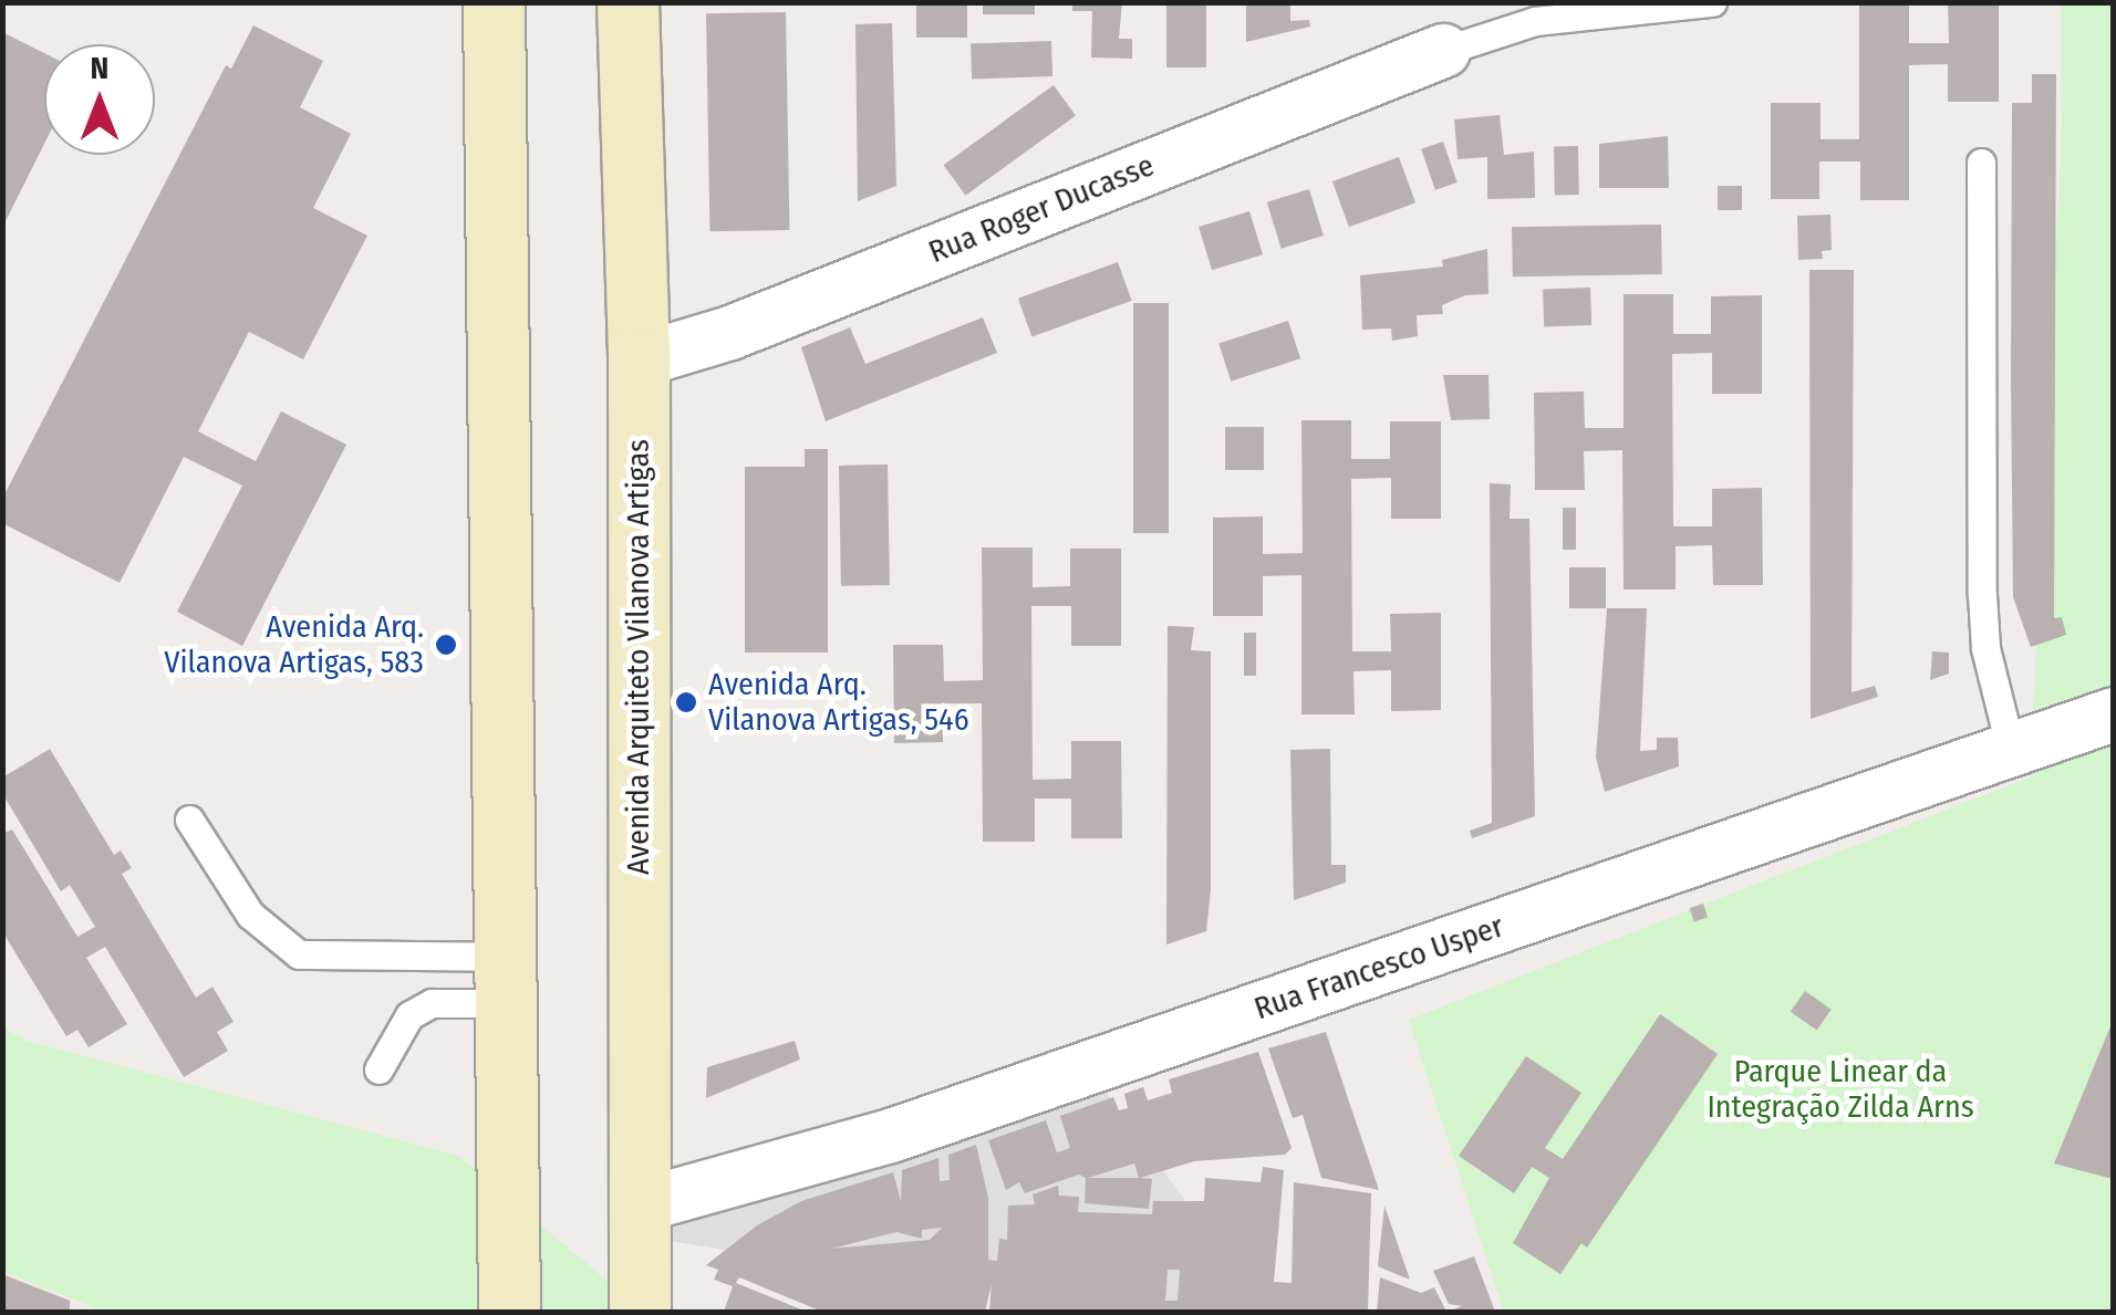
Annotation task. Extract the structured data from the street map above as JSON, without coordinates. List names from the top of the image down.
{
  "streets": {
    "main road": ["Avenida Arquiteto Vilanova Artigas"],
    "street": ["Rua Roger Ducasse", "Rua Francesco Usper"]
  },
  "crossings": [
    ["Rua Roger Ducasse", "Avenida Arquiteto Vilanova Artigas"],
    ["Avenida Arquiteto Vilanova Artigas", "Rua Francesco Usper"]
  ],
  "parks": ["Parque Linear da Integração Zilda Arns"],
  "places": ["Avenida Arq. Vilanova Artigas, 583", "Avenida Arq. Vilanova Artigas, 546"],
  "north": "top"
}
